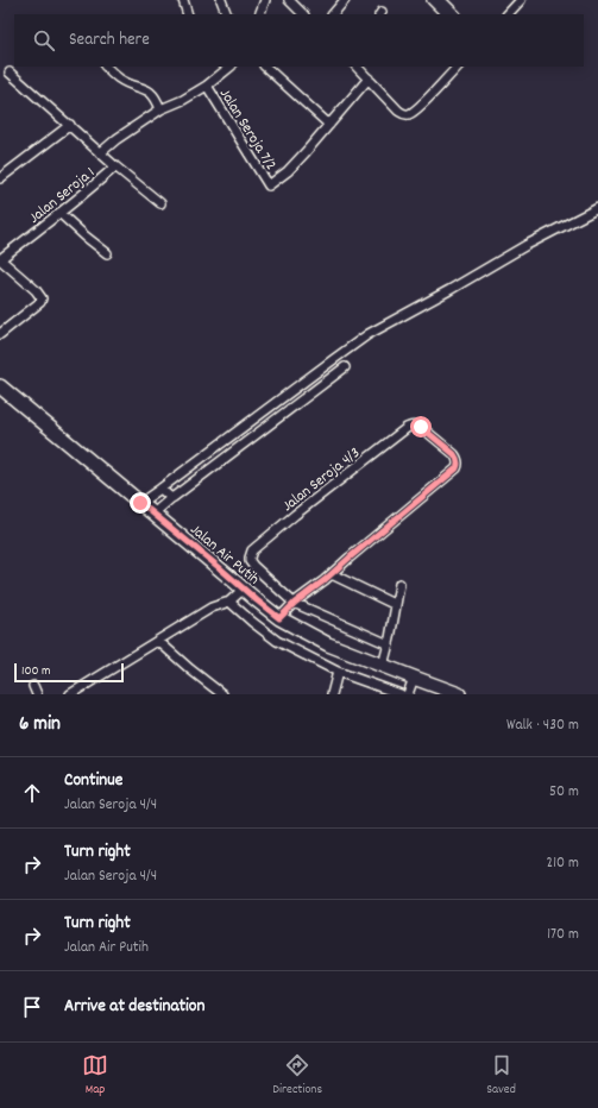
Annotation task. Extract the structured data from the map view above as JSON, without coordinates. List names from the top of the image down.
{
  "streets": {
    "main road": ["Jalan Air Putih"],
    "street": ["Jalan Seroja 7/2", "Jalan Seroja 1", "Jalan Seroja 4/3"]
  },
  "scale_bar": "100 m",
  "page": {
    "search": "Search here",
    "scale": "100 m",
    "heading": ["6 min", "Walk · 430 m"],
    "list": [
      ["Continue", "Jalan Seroja 4/4", "50 m"],
      ["Turn right", "Jalan Seroja 4/4", "210 m"],
      ["Turn right", "Jalan Air Putih", "170 m"],
      "Arrive at destination"
    ],
    "nav": ["Map", "Directions", "Saved"]
  }
}
